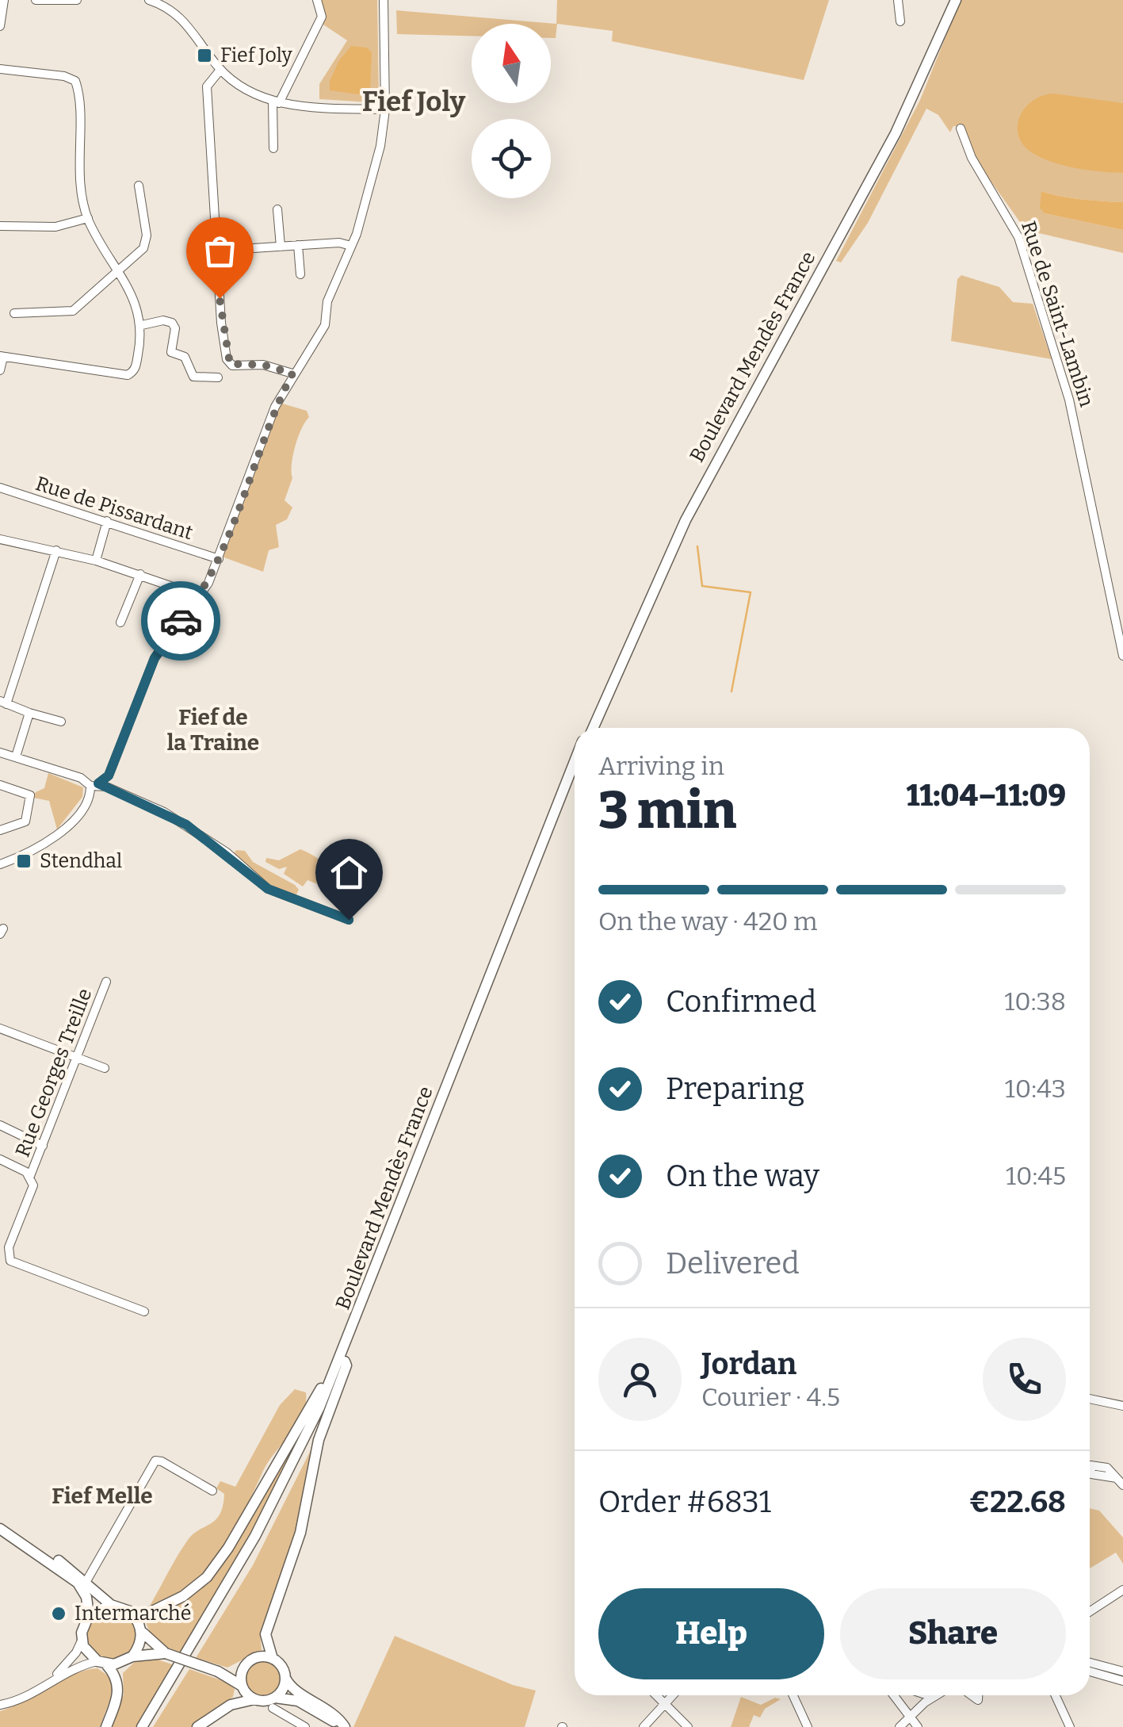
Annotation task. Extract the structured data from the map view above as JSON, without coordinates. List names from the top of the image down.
{
  "streets": {
    "main road": ["Boulevard Mendès France"],
    "street": ["Rue de Saint-Lambin", "Rue de Pissardant", "Rue Georges Treille"]
  },
  "districts": ["Fief Joly", "Fief de la Traine", "Fief Melle"],
  "places": {
    "transit": ["Fief Joly", "Stendhal"],
    "other": ["Intermarché"]
  },
  "north": "top",
  "page": {
    "heading": ["3 min", "Arriving in", "11:04–11:09"],
    "panel": [
      "Jordan",
      "Courier · 4.5",
      "Order #6831",
      "€22.68"
    ],
    "bar": "On the way · 420 m",
    "list": [
      ["Confirmed", "10:38"],
      ["Preparing", "10:43"],
      ["On the way", "10:45"],
      "Delivered"
    ],
    "buttons": ["Help", "Share"]
  }
}
